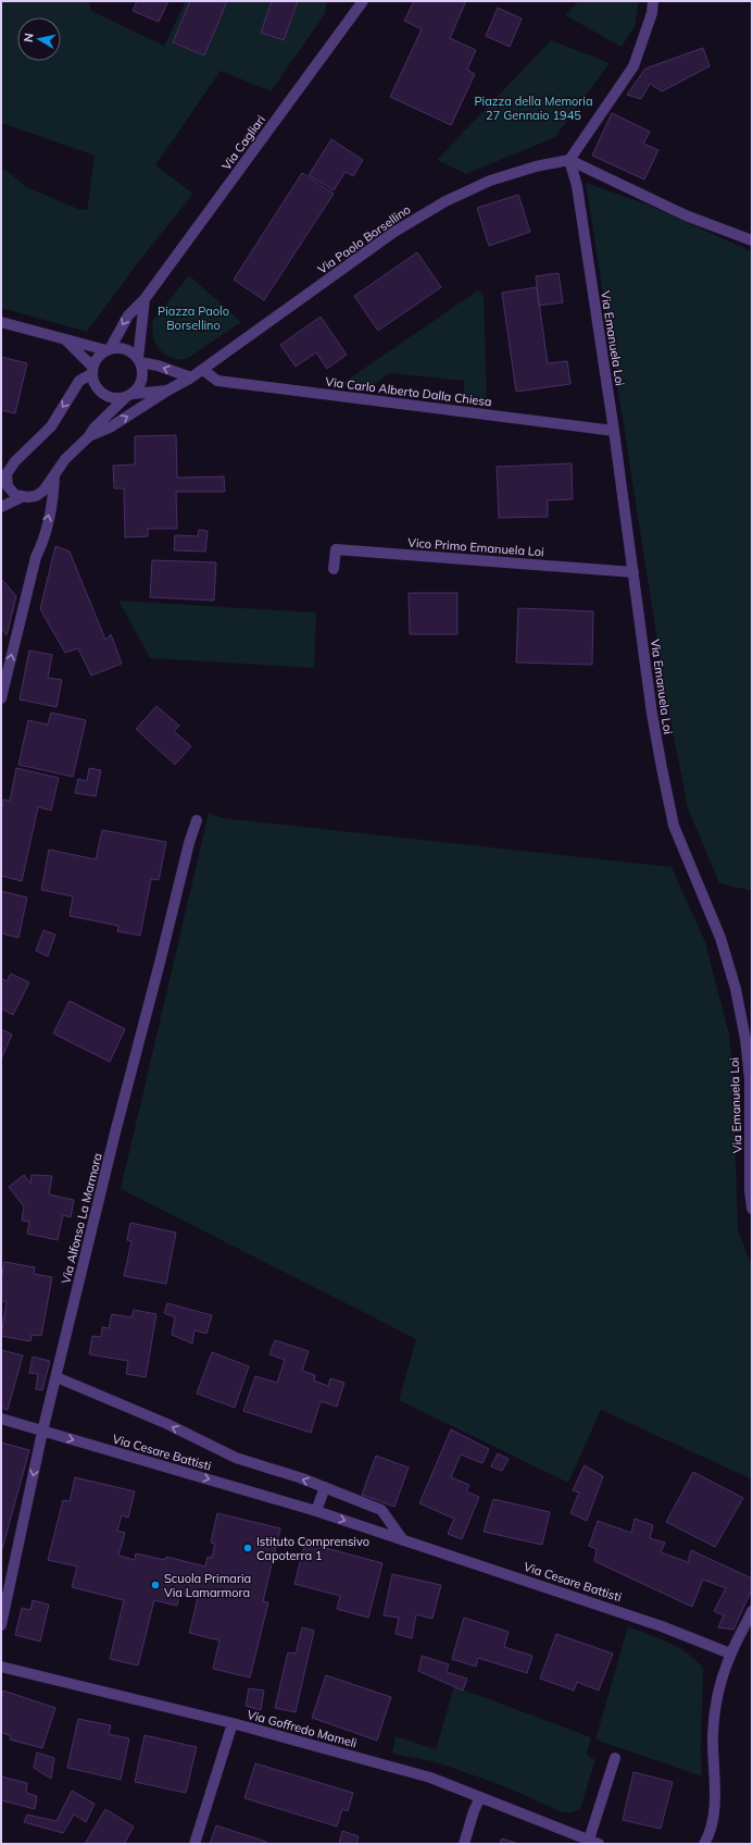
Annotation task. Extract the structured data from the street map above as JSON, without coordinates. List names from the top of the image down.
{
  "streets": {
    "street": [
      "Via Cagliari",
      "Via Paolo Borsellino",
      "Via Emanuela Loi",
      "Via Carlo Alberto Dalla Chiesa",
      "Vico Primo Emanuela Loi",
      "Via Alfonso La Marmora",
      "Via Cesare Battisti",
      "Via Goffredo Mameli"
    ]
  },
  "crossings": [
    ["Via Cagliari", "Via Paolo Borsellino"],
    ["Via Paolo Borsellino", "Via Emanuela Loi"],
    ["Via Paolo Borsellino", "Via Carlo Alberto Dalla Chiesa"],
    ["Via Emanuela Loi", "Via Carlo Alberto Dalla Chiesa"],
    ["Via Emanuela Loi", "Vico Primo Emanuela Loi"],
    ["Via Alfonso La Marmora", "Via Cesare Battisti"]
  ],
  "parks": ["Piazza della Memoria 27 Gennaio 1945", "Piazza Paolo Borsellino"],
  "places": ["Istituto Comprensivo Capoterra 1", "Scuola Primaria Via Lamarmora"],
  "north": "left"
}
